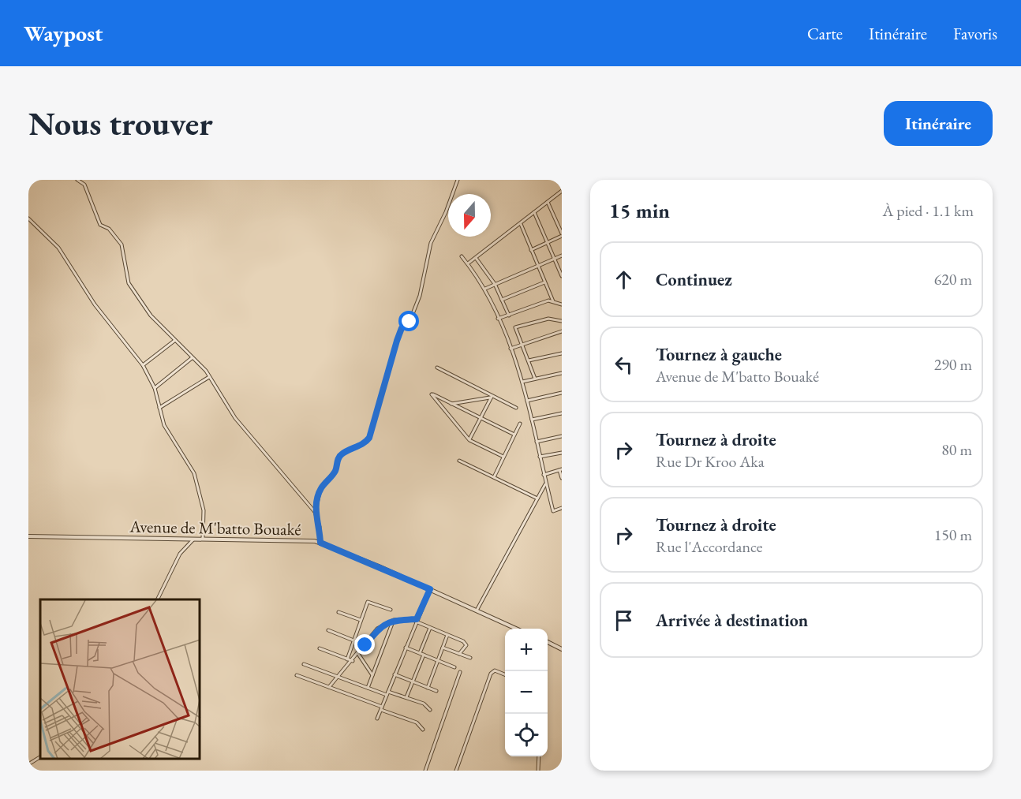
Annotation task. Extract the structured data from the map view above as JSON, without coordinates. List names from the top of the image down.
{
  "streets": {
    "street": ["Avenue de M'batto Bouaké"]
  },
  "north": "bottom",
  "page": {
    "header": "Waypost",
    "nav": ["Carte", "Itinéraire", "Favoris"],
    "buttons": "Itinéraire",
    "title": "Nous trouver",
    "heading": ["15 min", "À pied · 1.1 km"],
    "list": [
      ["Continuez", "620 m"],
      ["Tournez à gauche", "Avenue de M'batto Bouaké", "290 m"],
      ["Tournez à droite", "Rue Dr Kroo Aka", "80 m"],
      ["Tournez à droite", "Rue l'Accordance", "150 m"],
      "Arrivée à destination"
    ],
    "map_buttons": ["+", "−"]
  }
}
